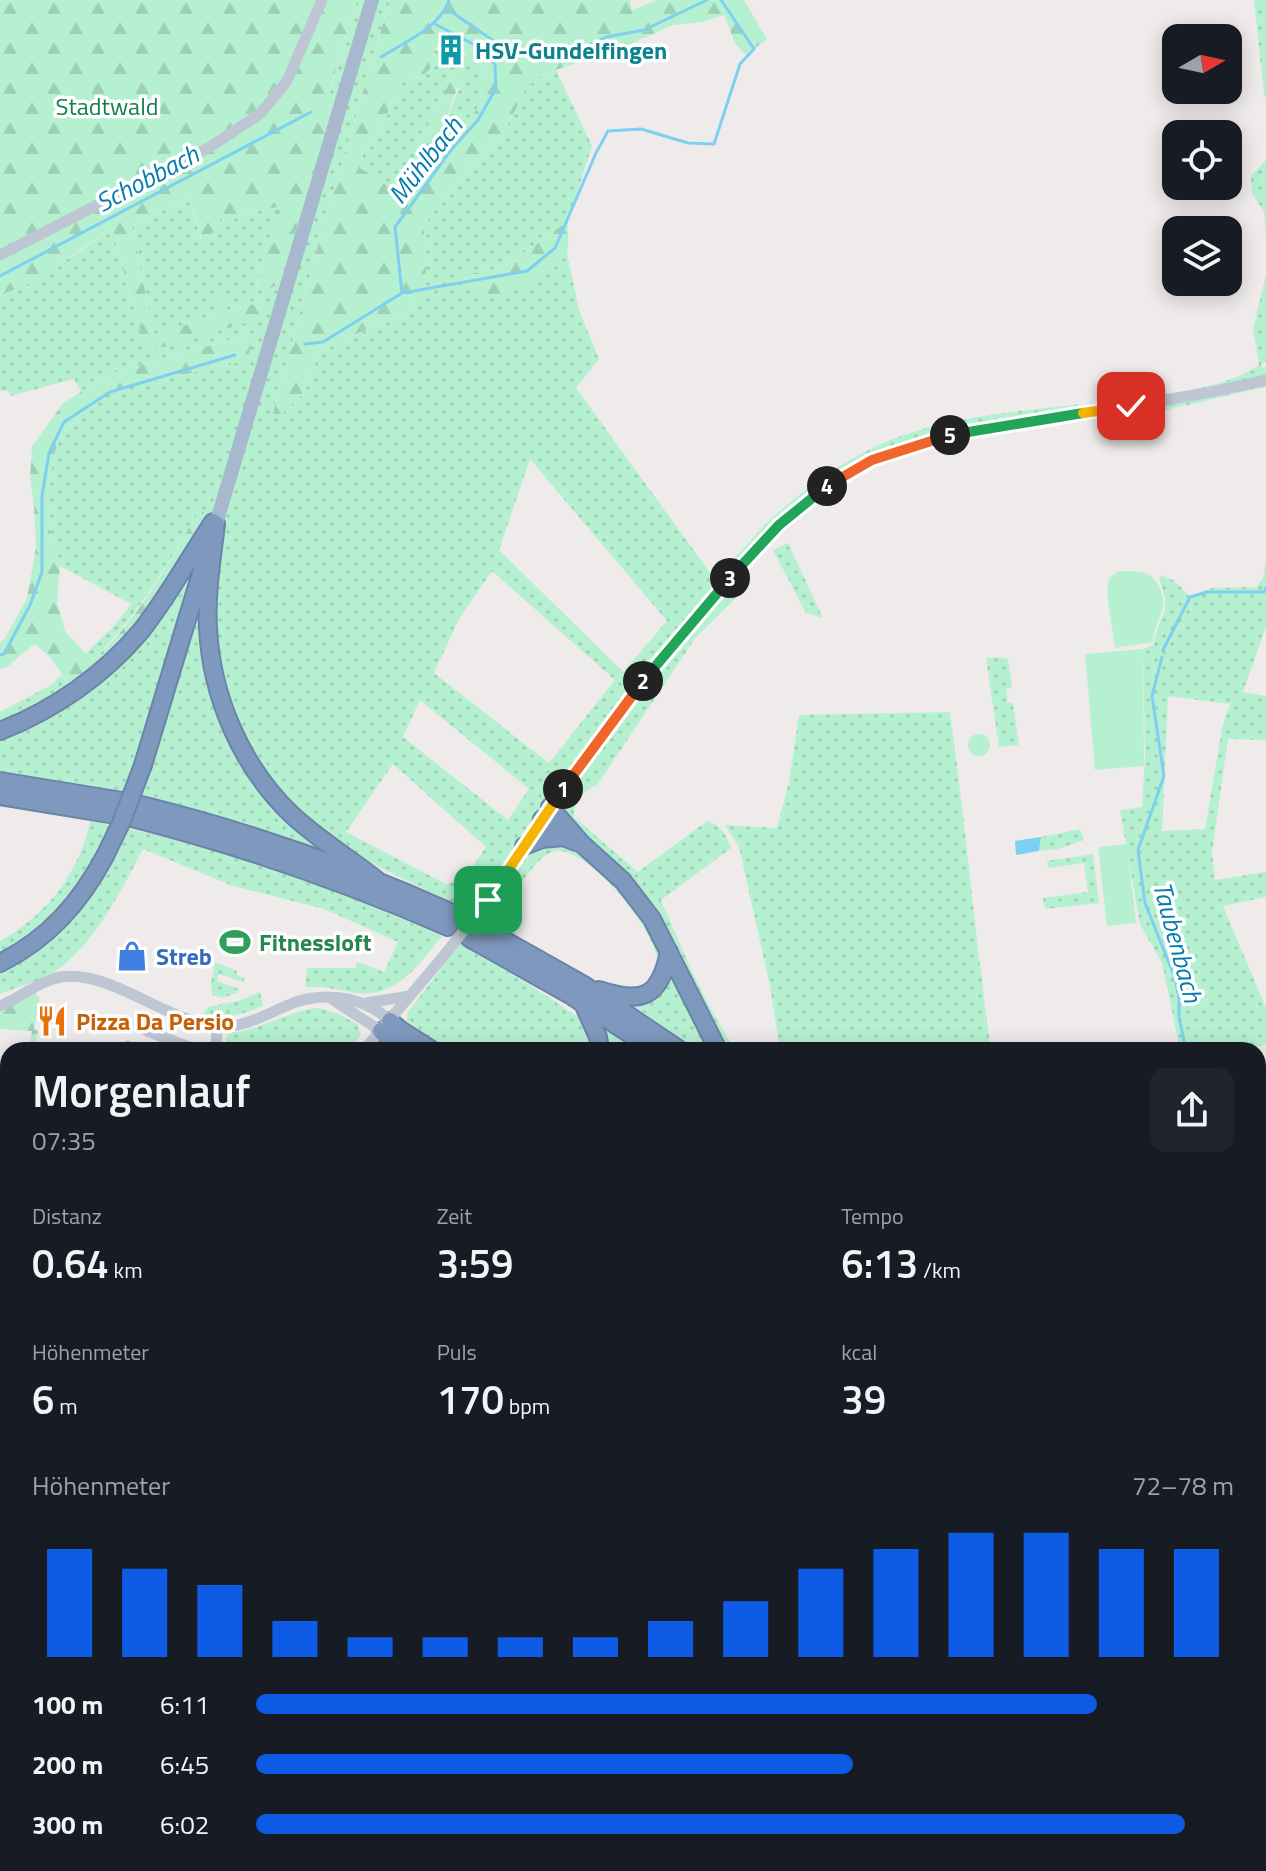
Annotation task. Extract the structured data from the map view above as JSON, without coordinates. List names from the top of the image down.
{
  "water": ["Mühlbach", "Schobbach", "Taubenbach"],
  "parks": ["Stadtwald"],
  "places": {
    "building": ["HSV-Gundelfingen"],
    "sports": ["Fitnessloft"],
    "shop": ["Streb"],
    "restaurant": ["Pizza Da Persio"]
  },
  "north": "right",
  "page": {
    "pins": [
      "5",
      "4",
      "3",
      "2",
      "1"
    ],
    "heading": ["Morgenlauf", "07:35"],
    "stats": [
      ["Distanz", "0.64 km"],
      ["Zeit", "3:59"],
      ["Tempo", "6:13 /km"],
      ["Höhenmeter", "6 m"],
      ["Puls", "170 bpm"],
      ["kcal", "39"]
    ],
    "chart": ["Höhenmeter", "72–78 m"],
    "list": [
      {
        "name": "100 m",
        "note": "6:11"
      },
      {
        "name": "200 m",
        "note": "6:45"
      },
      {
        "name": "300 m",
        "note": "6:02"
      }
    ]
  }
}
